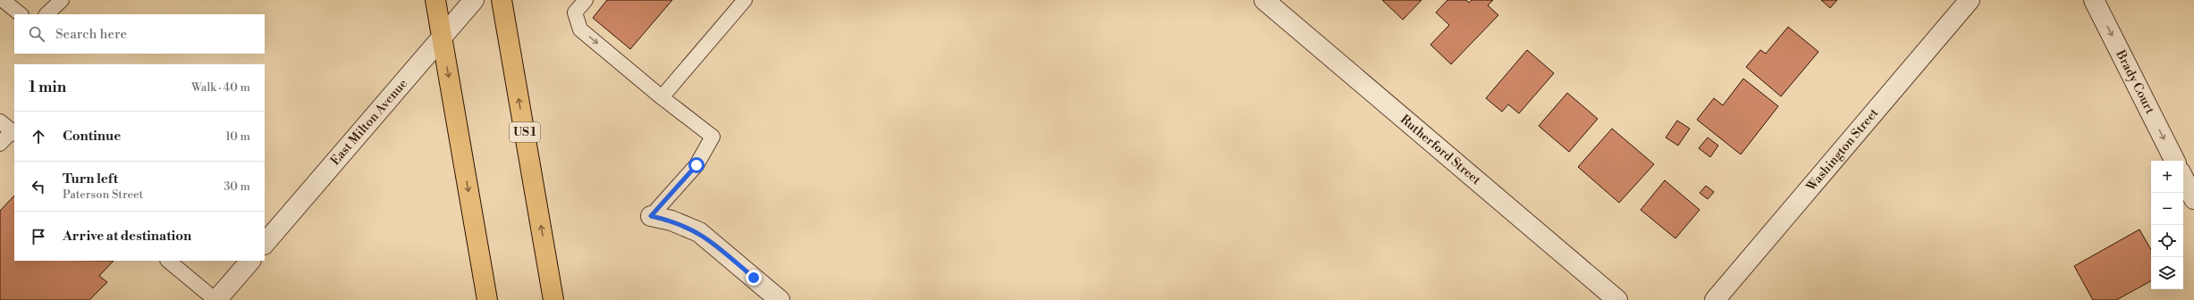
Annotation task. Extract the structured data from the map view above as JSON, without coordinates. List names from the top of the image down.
{
  "streets": {
    "highway": ["US 1"],
    "street": [
      "Brady Court",
      "East Milton Avenue",
      "Rutherford Street",
      "Washington Street"
    ]
  },
  "one_way": ["Brady Court"],
  "page": {
    "search": "Search here",
    "heading": ["1 min", "Walk · 40 m"],
    "list": [
      ["Continue", "10 m"],
      ["Turn left", "Paterson Street", "30 m"],
      "Arrive at destination"
    ],
    "map_buttons": ["+", "−"]
  }
}
